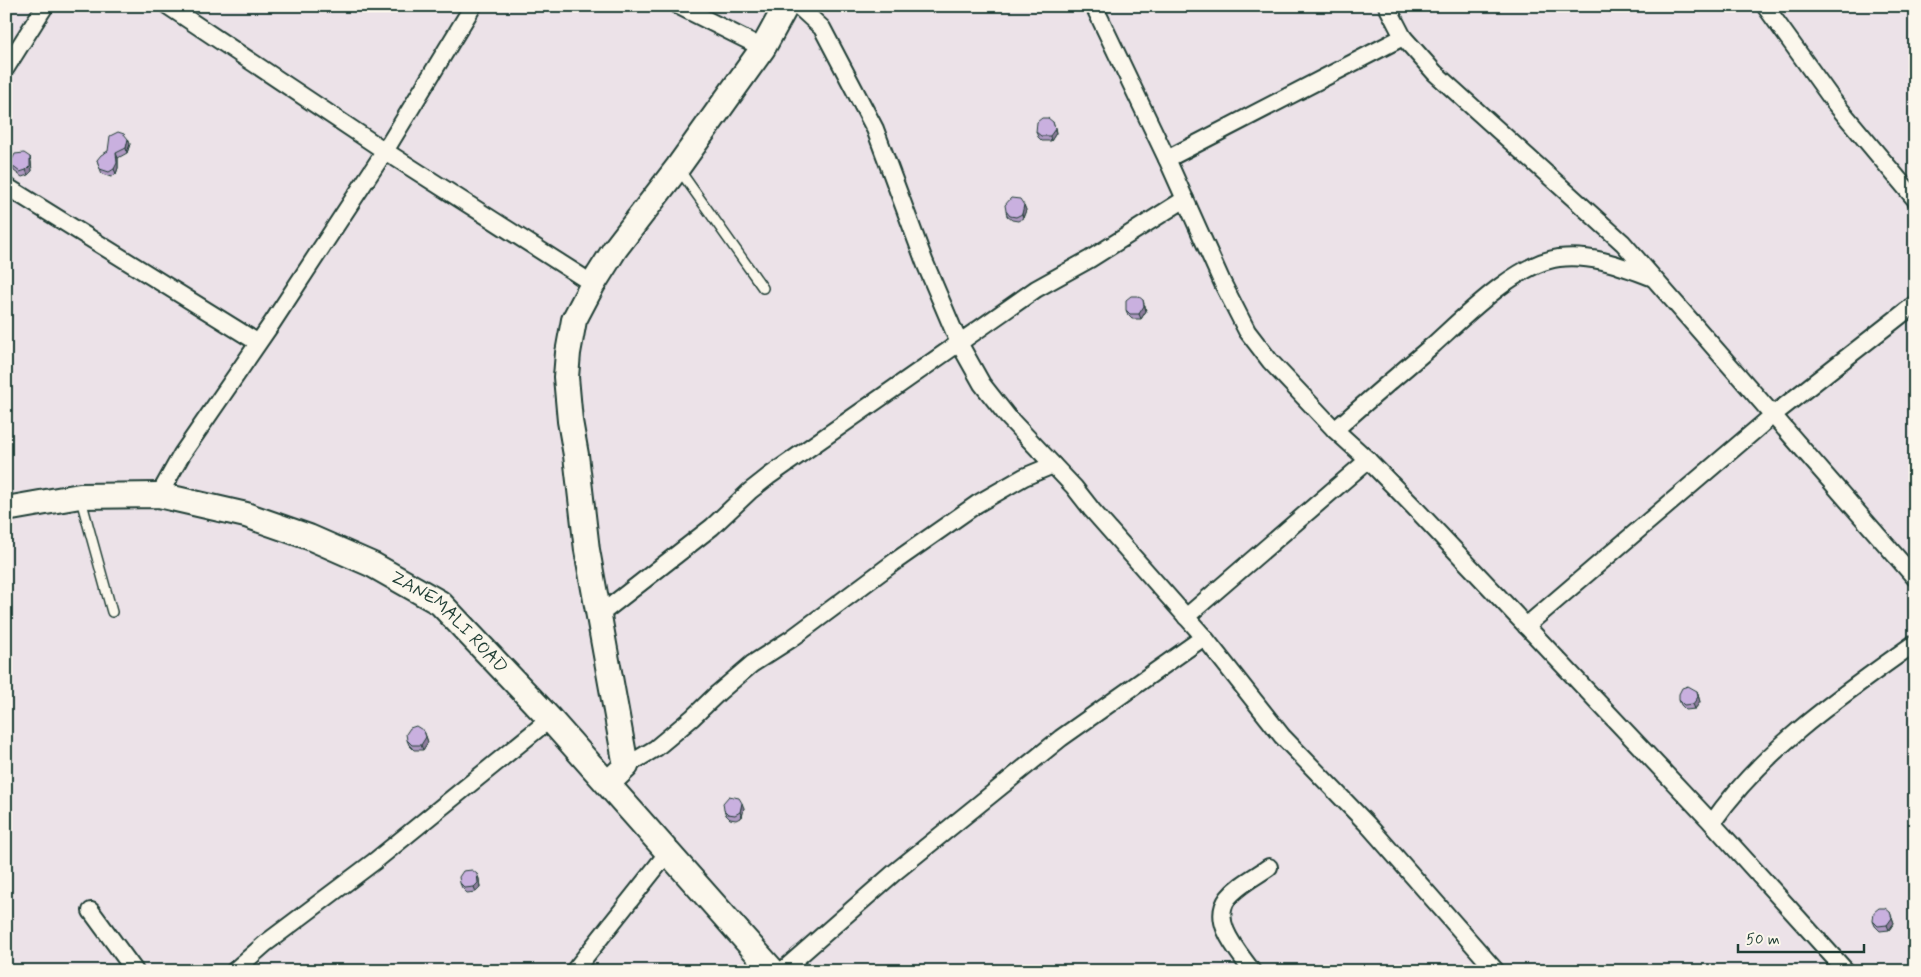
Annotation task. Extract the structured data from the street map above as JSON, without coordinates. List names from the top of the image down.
{
  "streets": {
    "street": ["ZANEMALI ROAD"]
  },
  "scale_bar": "50 m"
}
